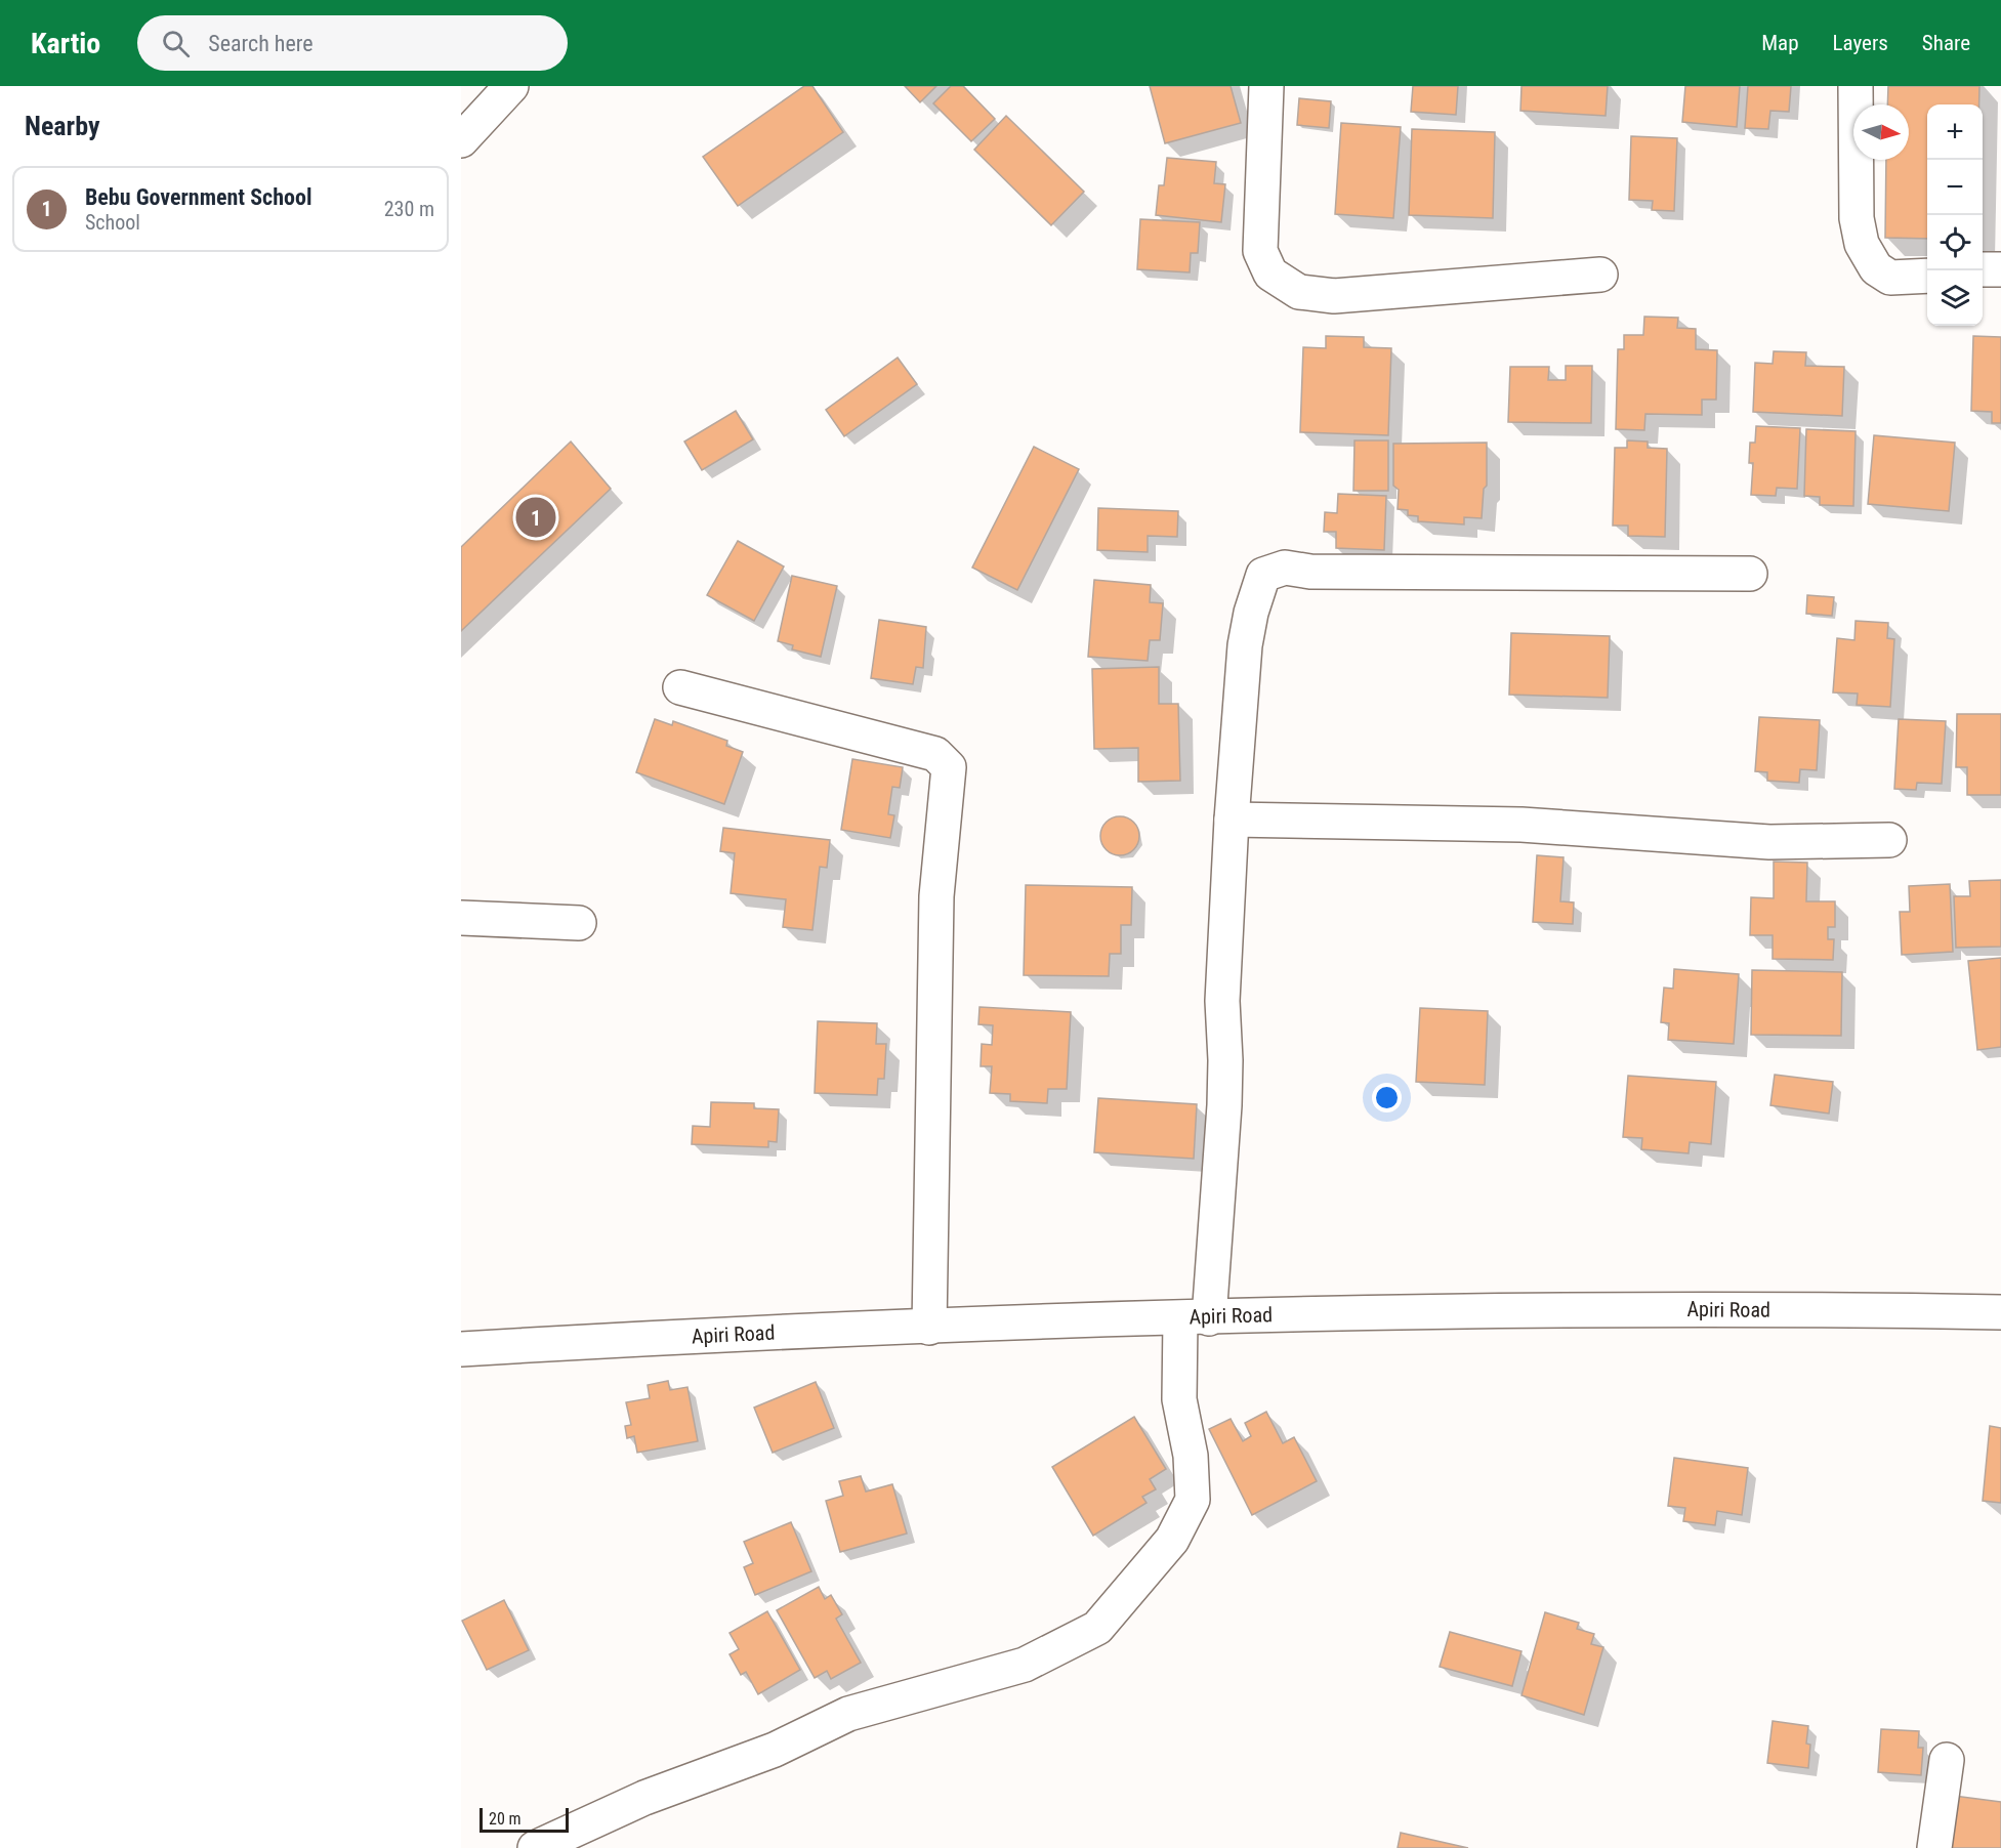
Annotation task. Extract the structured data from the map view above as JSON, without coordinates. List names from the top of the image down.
{
  "streets": {
    "street": ["Apiri Road"]
  },
  "scale_bar": "20 m",
  "north": "right",
  "page": {
    "header": "Kartio",
    "search": "Search here",
    "nav": ["Map", "Layers", "Share"],
    "heading": "Nearby",
    "map_buttons": ["+", "−"],
    "list": [
      {
        "mark": "1",
        "name": "Bebu Government School",
        "note": "School",
        "value": "230 m"
      }
    ],
    "pins": "1",
    "scale": "20 m"
  }
}
